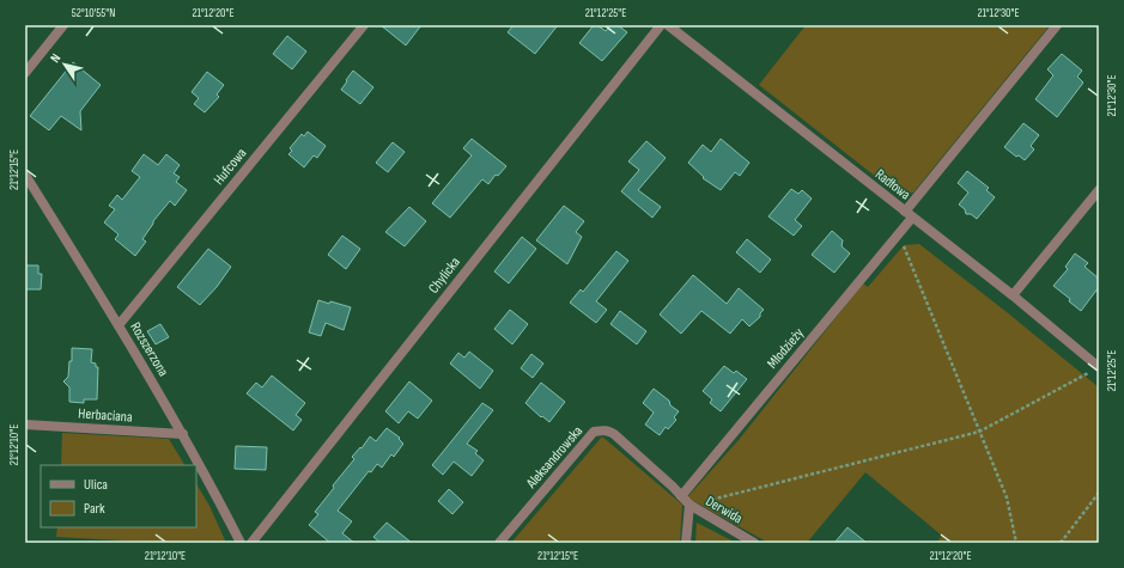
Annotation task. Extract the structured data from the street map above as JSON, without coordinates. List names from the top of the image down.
{
  "streets": {
    "street": [
      "Hufcowa",
      "Radłowa",
      "Chylicka",
      "Młodzieży",
      "Rozszerzona",
      "Herbaciana",
      "Aleksandrowska",
      "Derwida"
    ]
  },
  "crossings": [
    ["Hufcowa", "Rozszerzona"],
    ["Radłowa", "Młodzieży"],
    ["Młodzieży", "Aleksandrowska"],
    ["Młodzieży", "Derwida"],
    ["Rozszerzona", "Herbaciana"],
    ["Aleksandrowska", "Derwida"]
  ],
  "legend": ["Ulica", "Park"],
  "north": "top left",
  "coordinates": [
    "52°10'55\"N",
    "21°12'20\"E",
    "21°12'25\"E",
    "21°12'30\"E",
    "21°12'15\"E",
    "21°12'10\"E"
  ]
}
